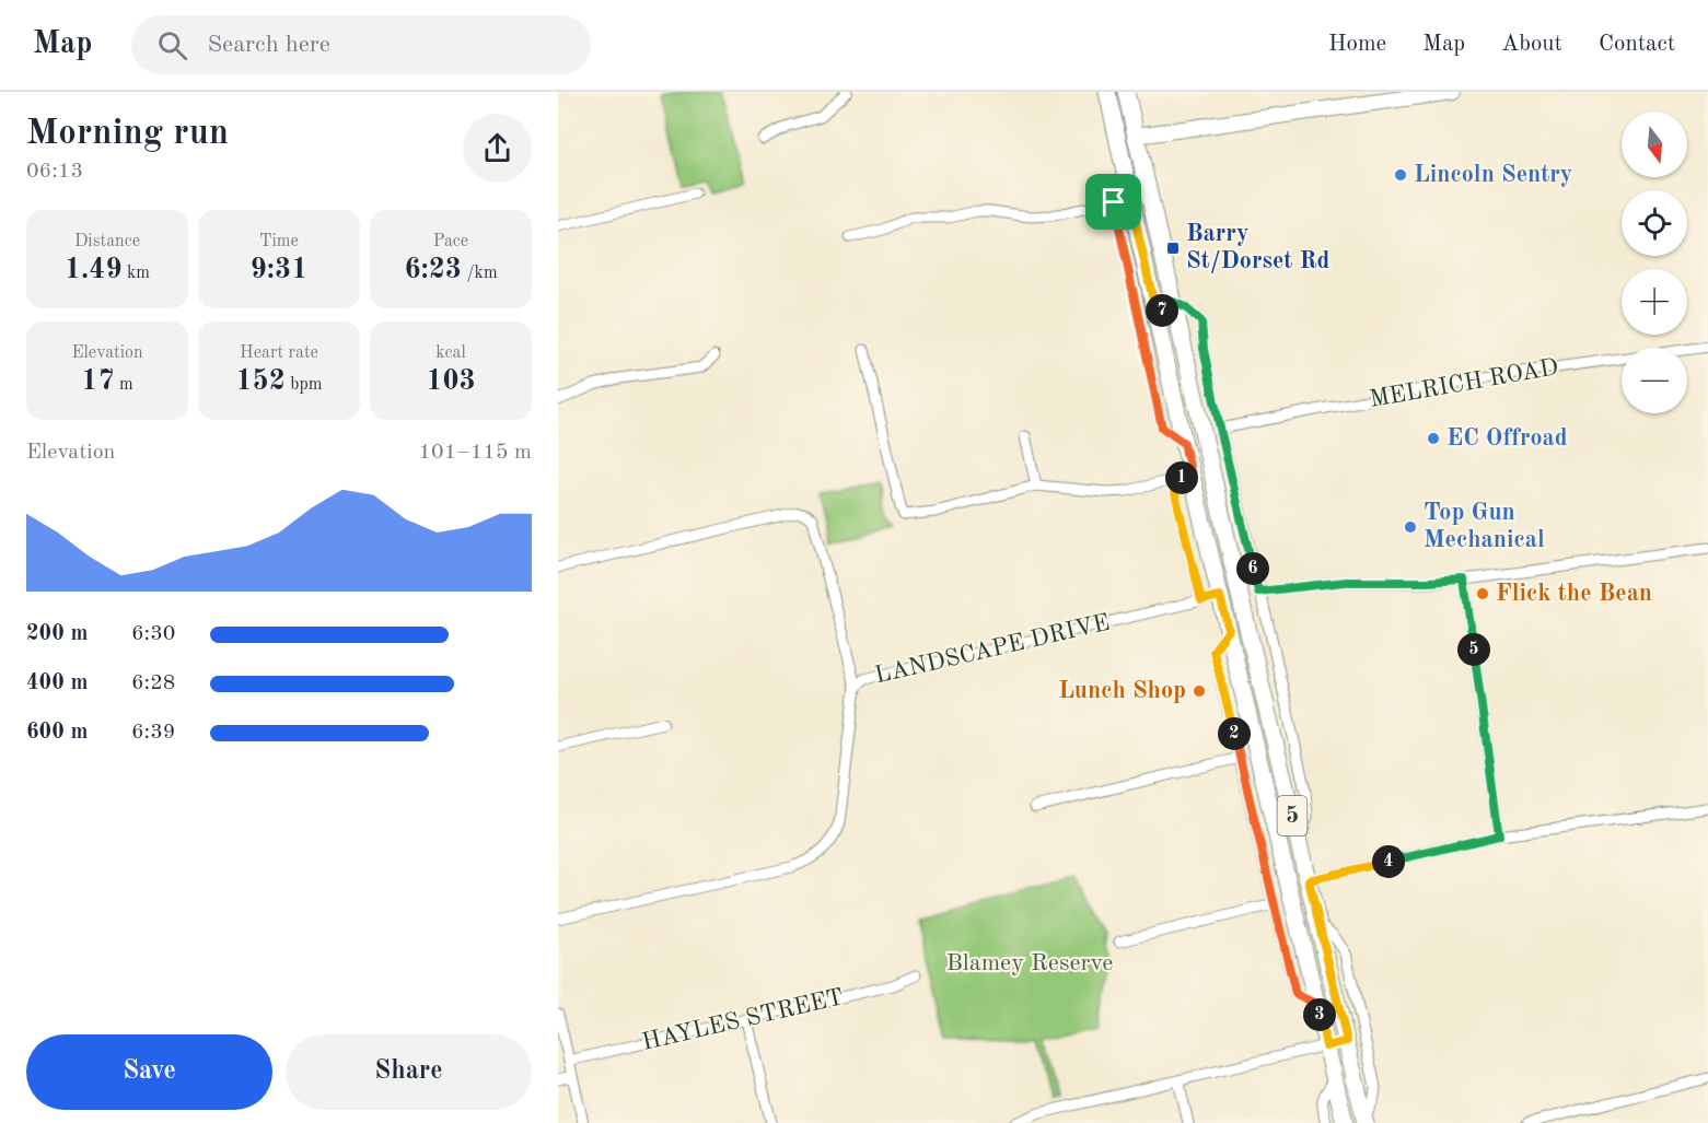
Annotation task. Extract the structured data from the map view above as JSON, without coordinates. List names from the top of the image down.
{
  "streets": {
    "main road": ["5"],
    "street": ["MELRICH ROAD", "LANDSCAPE DRIVE", "HAYLES STREET"]
  },
  "crossings": [
    ["LANDSCAPE DRIVE", "5"]
  ],
  "parks": ["Blamey Reserve"],
  "places": {
    "other": [
      "Lincoln Sentry",
      "EC Offroad",
      "Top Gun Mechanical",
      "Flick the Bean",
      "Lunch Shop"
    ],
    "transit": ["Barry St/Dorset Rd"]
  },
  "north": "bottom",
  "page": {
    "header": "Map",
    "search": "Search here",
    "nav": [
      "Home",
      "Map",
      "About",
      "Contact"
    ],
    "heading": ["Morning run", "06:13"],
    "map_buttons": ["+", "−"],
    "stats": [
      ["Distance", "1.49 km"],
      ["Time", "9:31"],
      ["Pace", "6:23 /km"],
      ["Elevation", "17 m"],
      ["Heart rate", "152 bpm"],
      ["kcal", "103"]
    ],
    "pins": [
      "7",
      "1",
      "6",
      "5",
      "2",
      "4",
      "3"
    ],
    "chart": ["Elevation", "101–115 m"],
    "list": [
      {
        "name": "200 m",
        "note": "6:30"
      },
      {
        "name": "400 m",
        "note": "6:28"
      },
      {
        "name": "600 m",
        "note": "6:39"
      }
    ],
    "buttons": ["Save", "Share"]
  }
}
